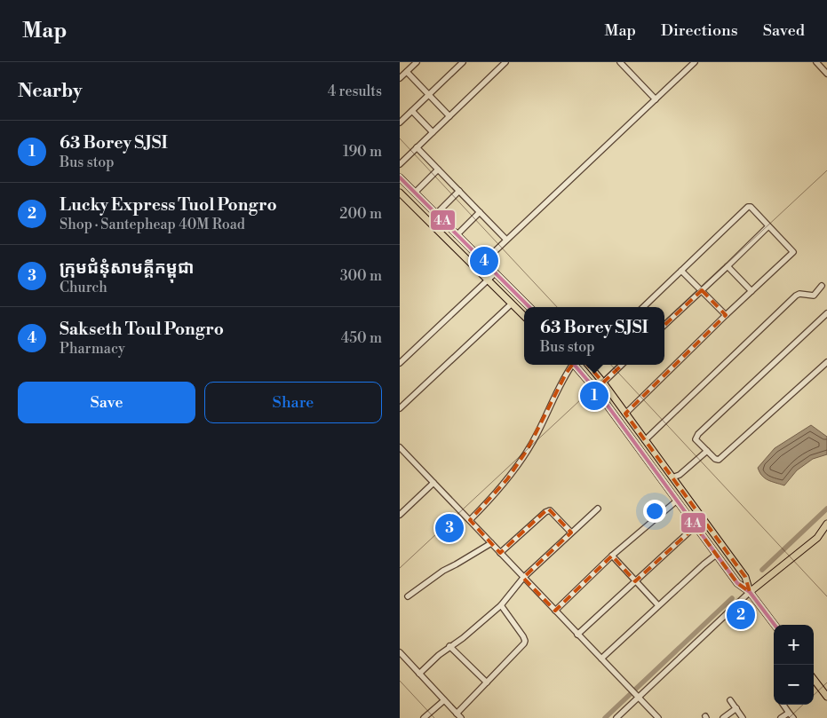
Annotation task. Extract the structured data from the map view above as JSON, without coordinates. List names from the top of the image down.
{
  "lines": ["transit line 4A"],
  "page": {
    "header": "Map",
    "nav": ["Map", "Directions", "Saved"],
    "heading": ["Nearby", "4 results"],
    "list": [
      {
        "mark": "1",
        "name": "63 Borey SJSI",
        "note": "Bus stop",
        "value": "190 m"
      },
      {
        "mark": "2",
        "name": "Lucky Express Tuol Pongro",
        "note": "Shop · Santepheap 40M Road",
        "value": "200 m"
      },
      {
        "mark": "3",
        "name": "ក្រុមជំនុំសាមគ្គីកម្ពុជា",
        "note": "Church",
        "value": "300 m"
      },
      {
        "mark": "4",
        "name": "Sakseth Toul Pongro",
        "note": "Pharmacy",
        "value": "450 m"
      }
    ],
    "pins": [
      "4",
      "1",
      "3",
      "2"
    ],
    "popup": ["63 Borey SJSI", "Bus stop"],
    "buttons": ["Save", "Share"],
    "map_buttons": ["+", "−"]
  }
}
